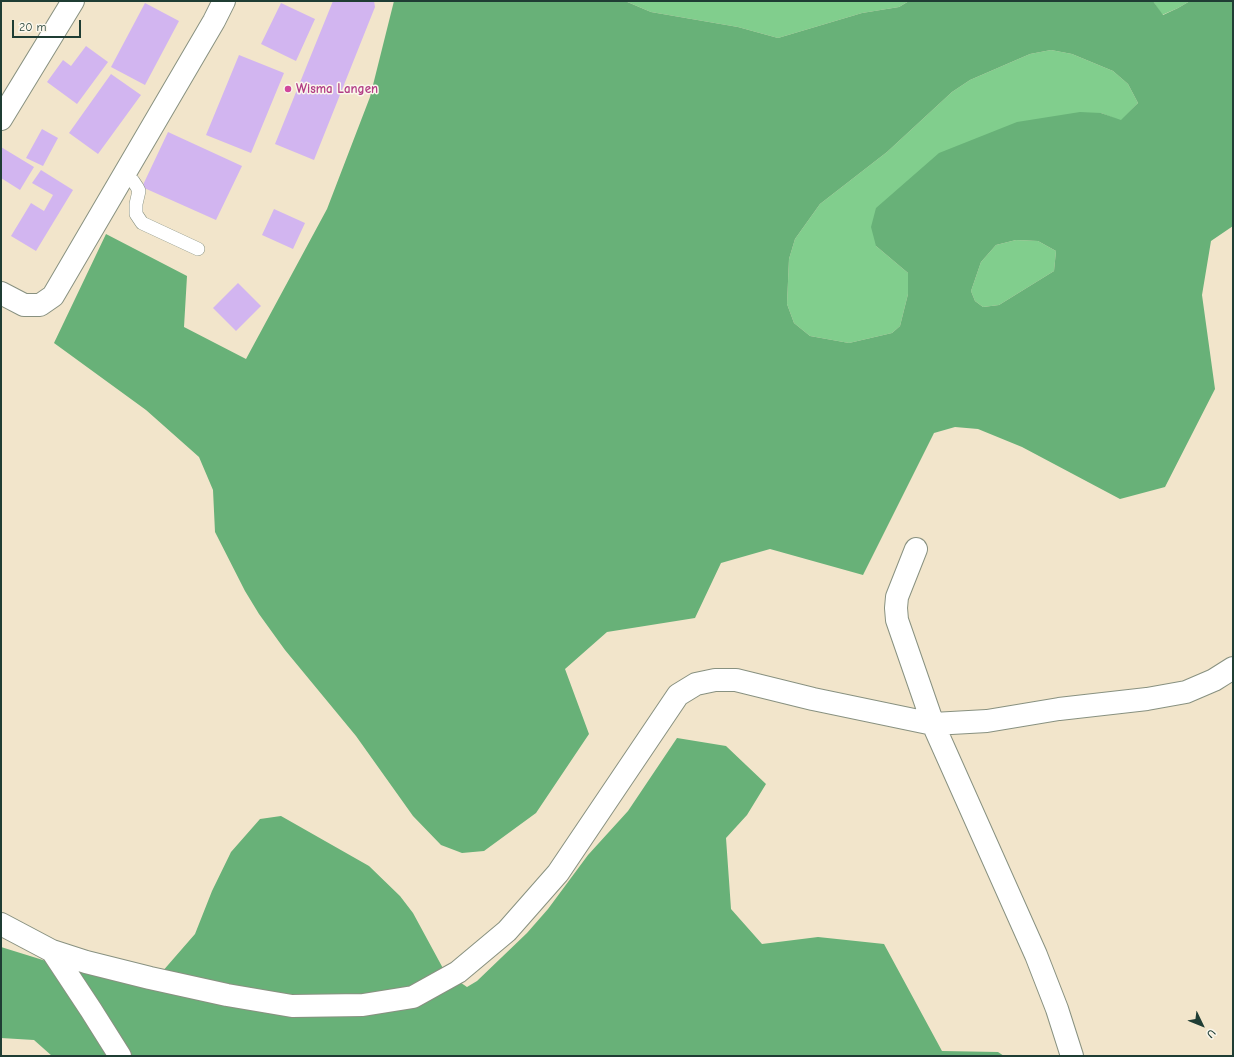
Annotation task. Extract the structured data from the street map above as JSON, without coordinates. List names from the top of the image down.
{
  "places": ["Wisma Langen"],
  "scale_bar": "20 m",
  "north": "bottom right"
}
